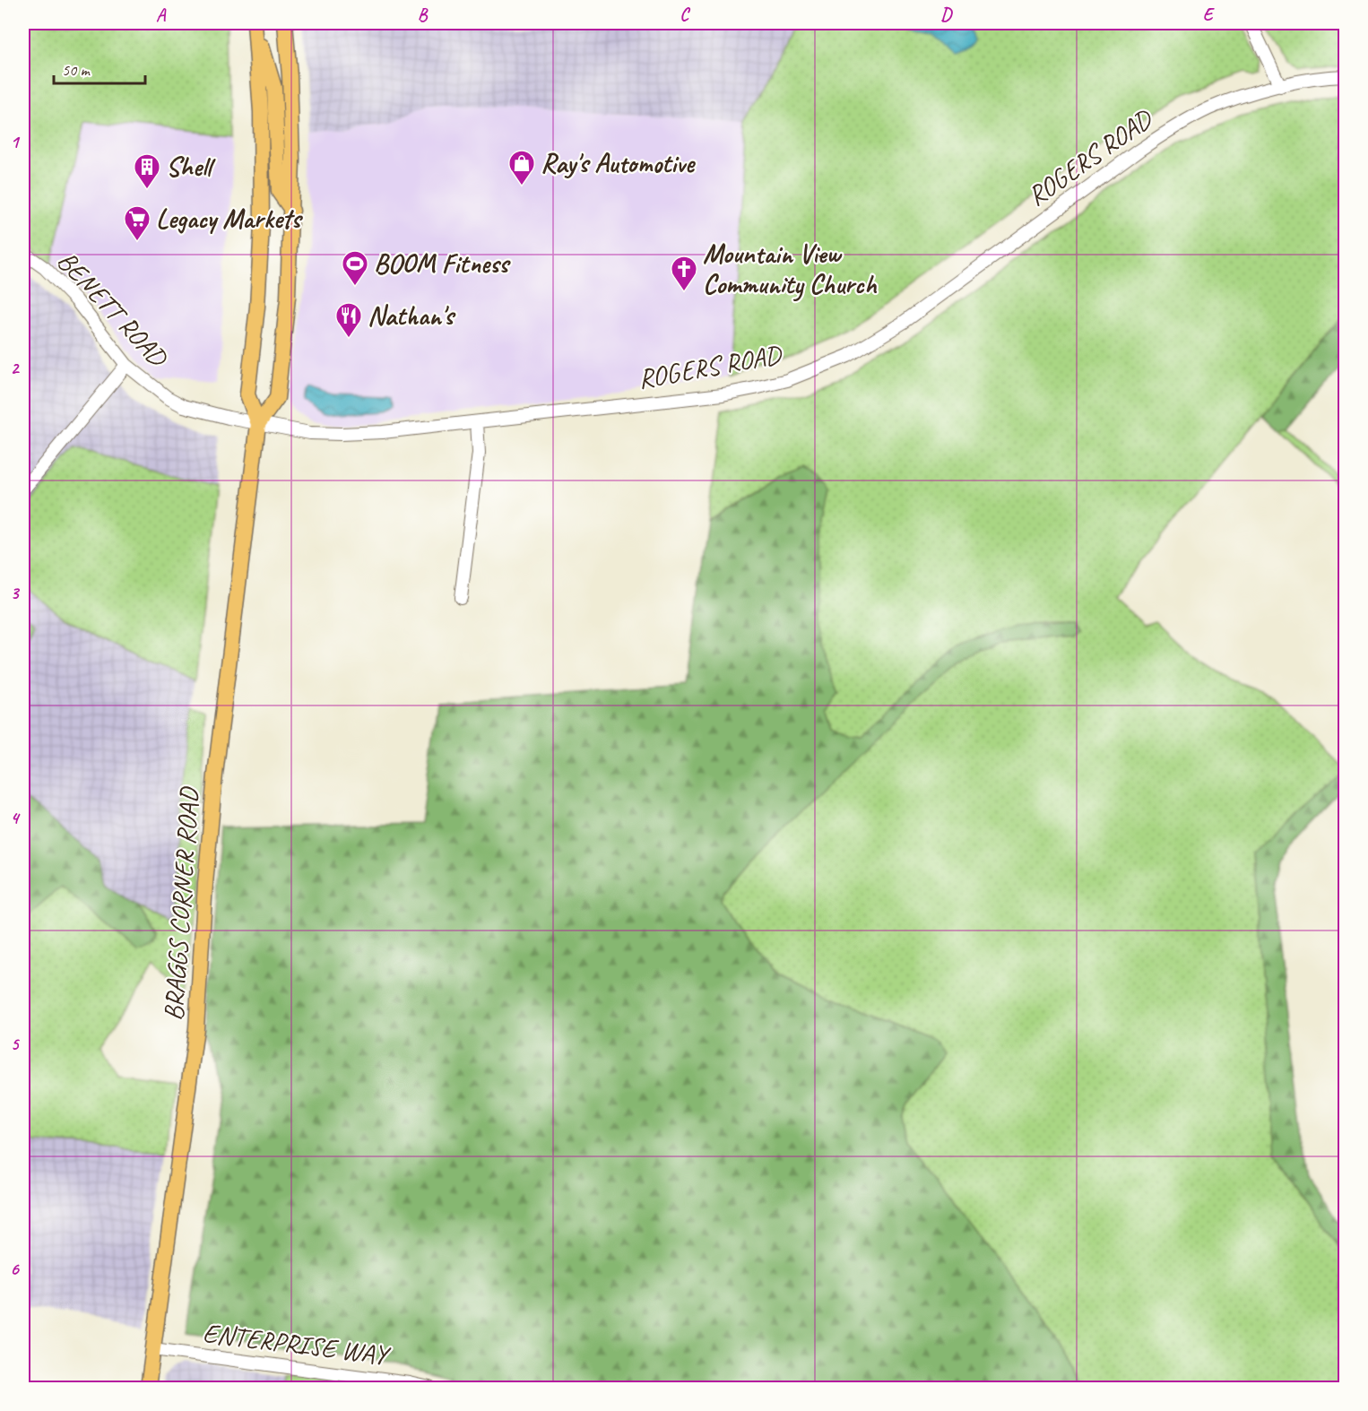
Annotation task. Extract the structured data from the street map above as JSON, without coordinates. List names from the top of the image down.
{
  "streets": {
    "main road": ["BRAGGS CORNER ROAD"],
    "street": ["ROGERS ROAD", "BENETT ROAD", "ENTERPRISE WAY"]
  },
  "crossings": [
    ["ROGERS ROAD", "BENETT ROAD"],
    ["ROGERS ROAD", "BRAGGS CORNER ROAD"],
    ["BENETT ROAD", "BRAGGS CORNER ROAD"],
    ["BRAGGS CORNER ROAD", "ENTERPRISE WAY"]
  ],
  "places": {
    "shop": ["Ray's Automotive"],
    "building": ["Shell"],
    "supermarket": ["Legacy Markets"],
    "sports": ["BOOM Fitness"],
    "church": ["Mountain View Community Church"],
    "restaurant": ["Nathan's"]
  },
  "scale_bar": "50 m",
  "grid": {
    "columns": [
      "A",
      "B",
      "C",
      "D",
      "E"
    ],
    "rows": [
      "1",
      "2",
      "3",
      "4",
      "5",
      "6"
    ]
  }
}
